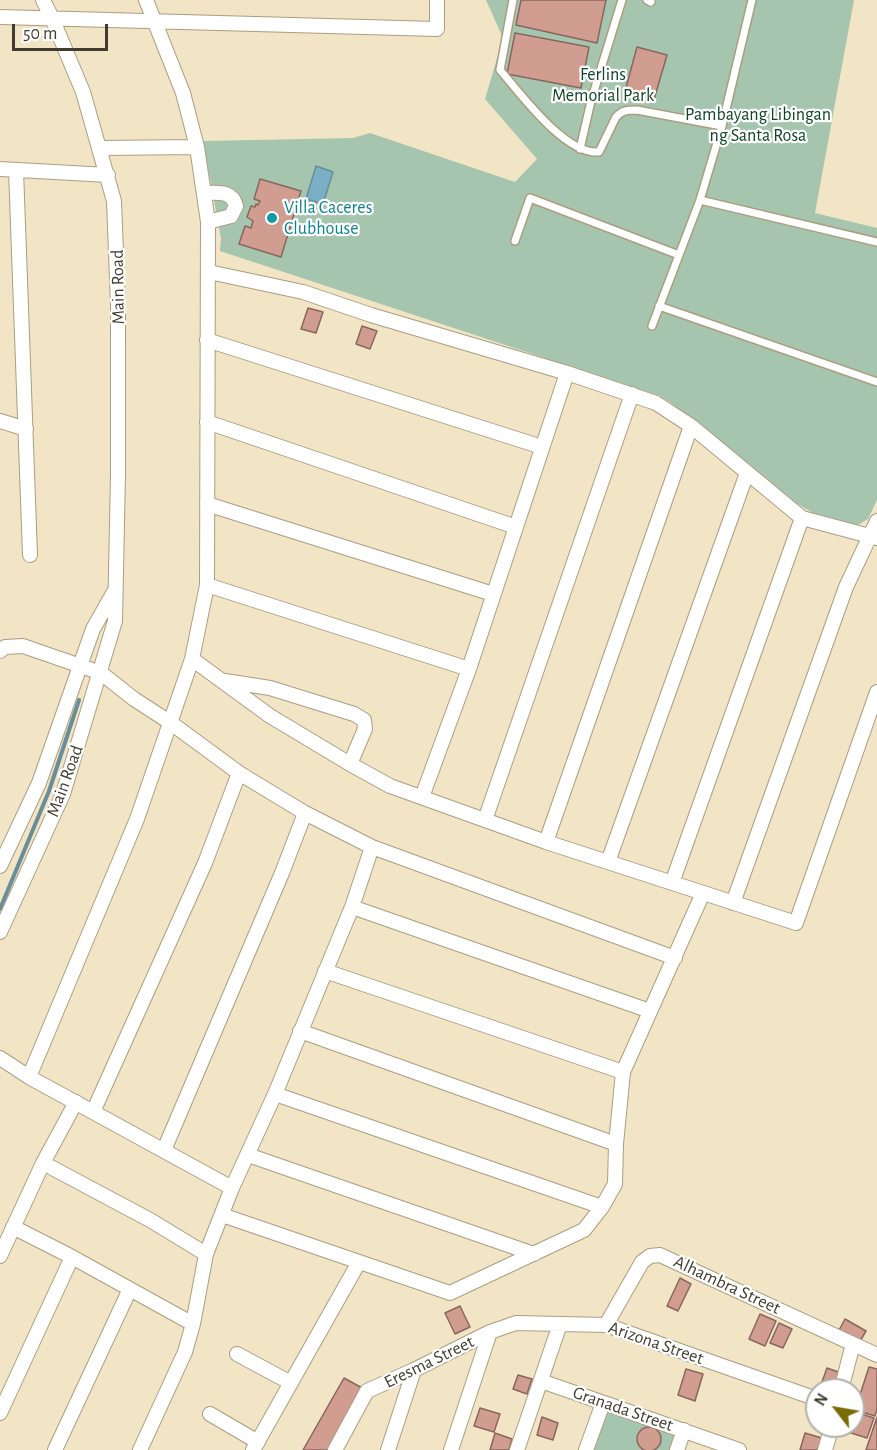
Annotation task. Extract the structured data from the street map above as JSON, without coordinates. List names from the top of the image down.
{
  "streets": {
    "street": [
      "Main Road",
      "Alhambra Street",
      "Arizona Street",
      "Eresma Street",
      "Granada Street"
    ]
  },
  "crossings": [
    ["Alhambra Street", "Arizona Street"],
    ["Arizona Street", "Eresma Street"]
  ],
  "parks": ["Ferlins Memorial Park", "Pambayang Libingan ng Santa Rosa"],
  "places": ["Villa Caceres Clubhouse"],
  "scale_bar": "50 m",
  "north": "top left"
}
